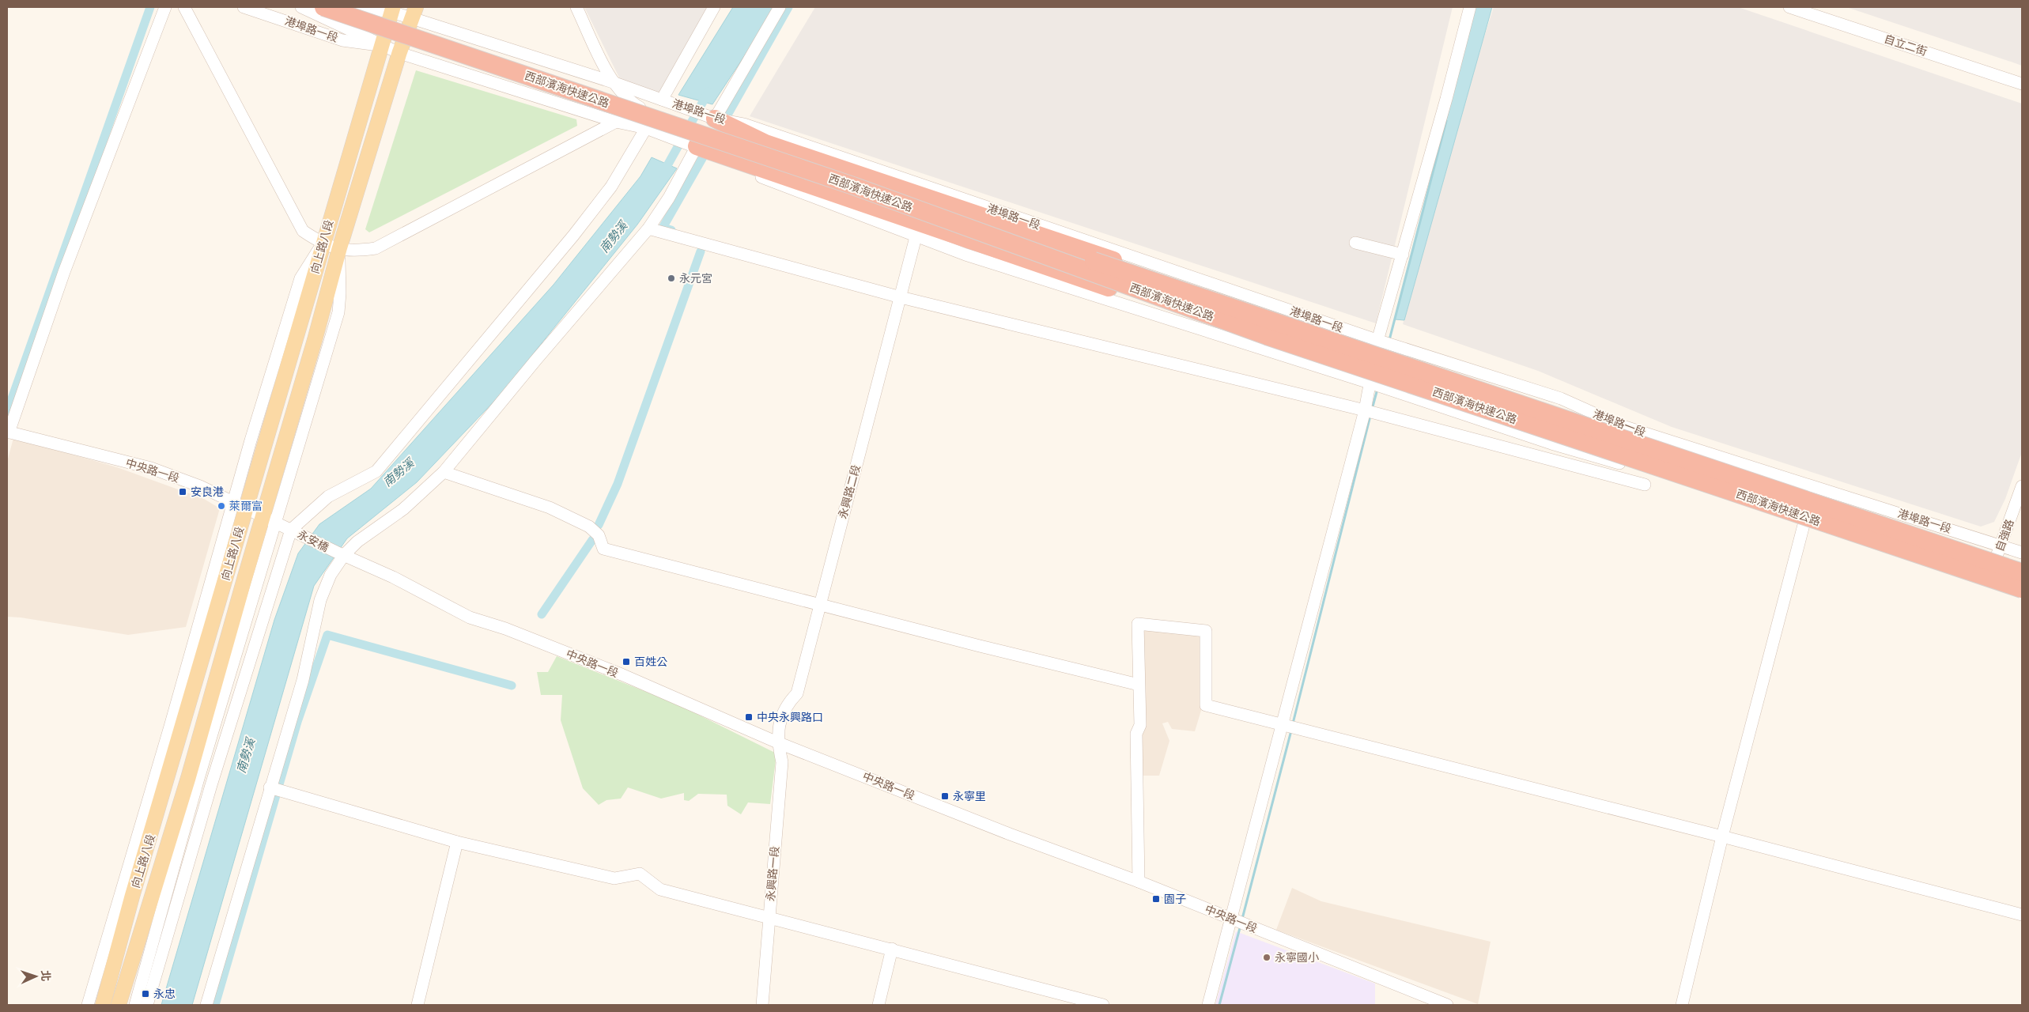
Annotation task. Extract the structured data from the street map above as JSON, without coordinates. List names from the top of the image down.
{
  "streets": {
    "highway": ["西部濱海快速公路"],
    "main road": ["向上路八段"],
    "street": [
      "港埠路一段",
      "自立二街",
      "中央路一段",
      "永興路二段",
      "自強路",
      "永安橋",
      "永興路一段"
    ]
  },
  "crossings": [
    ["港埠路一段", "西部濱海快速公路"],
    ["港埠路一段", "向上路八段"],
    ["港埠路一段", "永興路二段"],
    ["港埠路一段", "自強路"],
    ["向上路八段", "中央路一段"],
    ["中央路一段", "永興路二段"],
    ["中央路一段", "永安橋"],
    ["中央路一段", "永興路一段"],
    ["永興路二段", "永興路一段"]
  ],
  "water": ["南勢溪"],
  "places": {
    "other": ["永元宮", "萊爾富", "永寧國小"],
    "transit": [
      "安良港",
      "百姓公",
      "中央永興路口",
      "永寧里",
      "園子",
      "永忠"
    ]
  },
  "north": "right"
}
